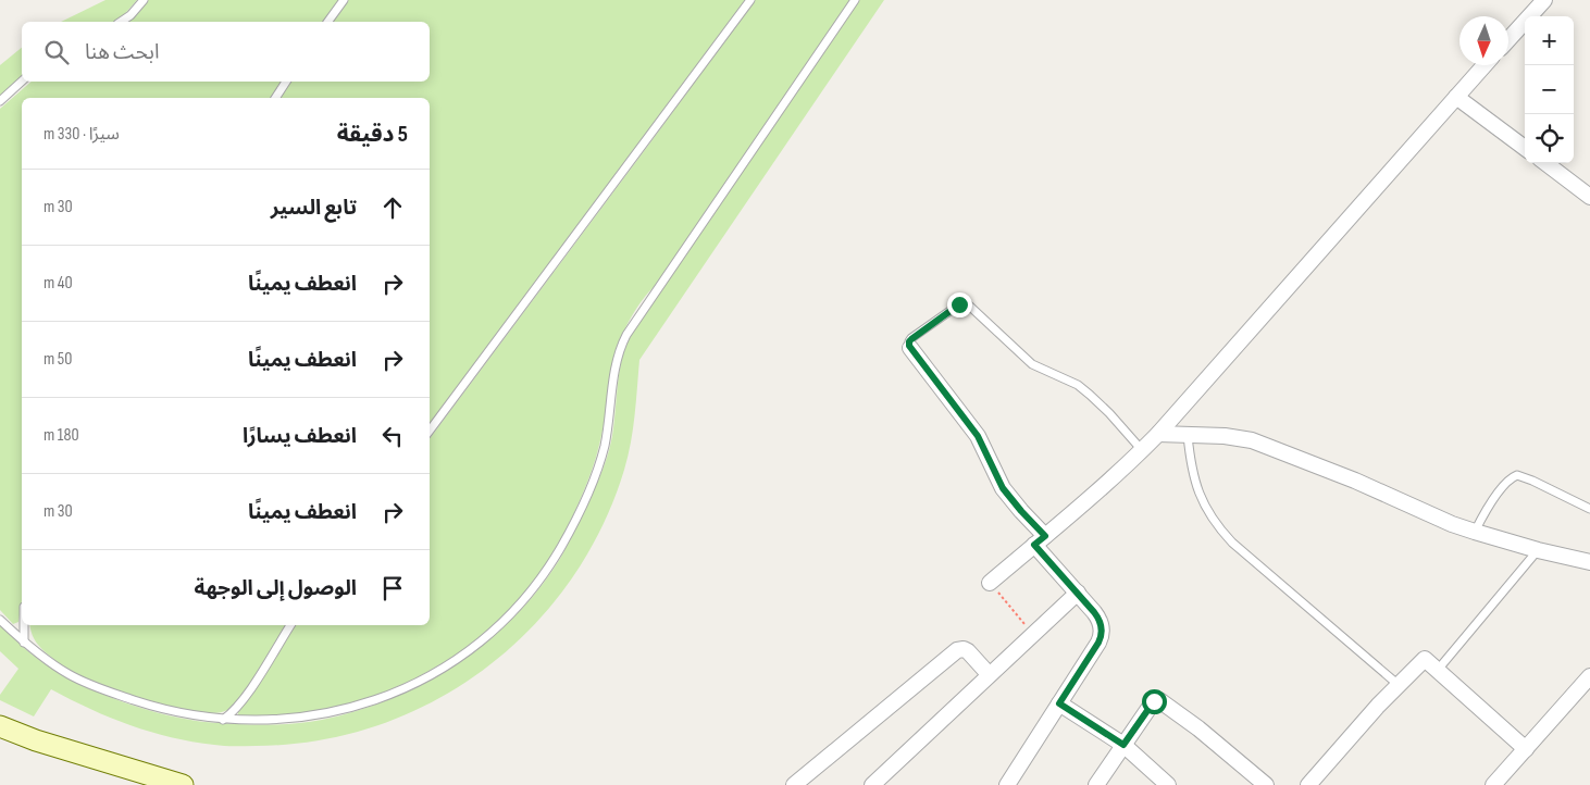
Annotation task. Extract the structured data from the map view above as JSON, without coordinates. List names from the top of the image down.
{
  "north": "bottom",
  "page": {
    "map_buttons": ["+", "−"],
    "search": "ابحث هنا",
    "heading": ["5 دقيقة", "سيرًا · 330 m"],
    "list": [
      ["تابع السير", "30 m"],
      ["انعطف يمينًا", "40 m"],
      ["انعطف يمينًا", "50 m"],
      ["انعطف يسارًا", "180 m"],
      ["انعطف يمينًا", "30 m"],
      "الوصول إلى الوجهة"
    ]
  }
}
